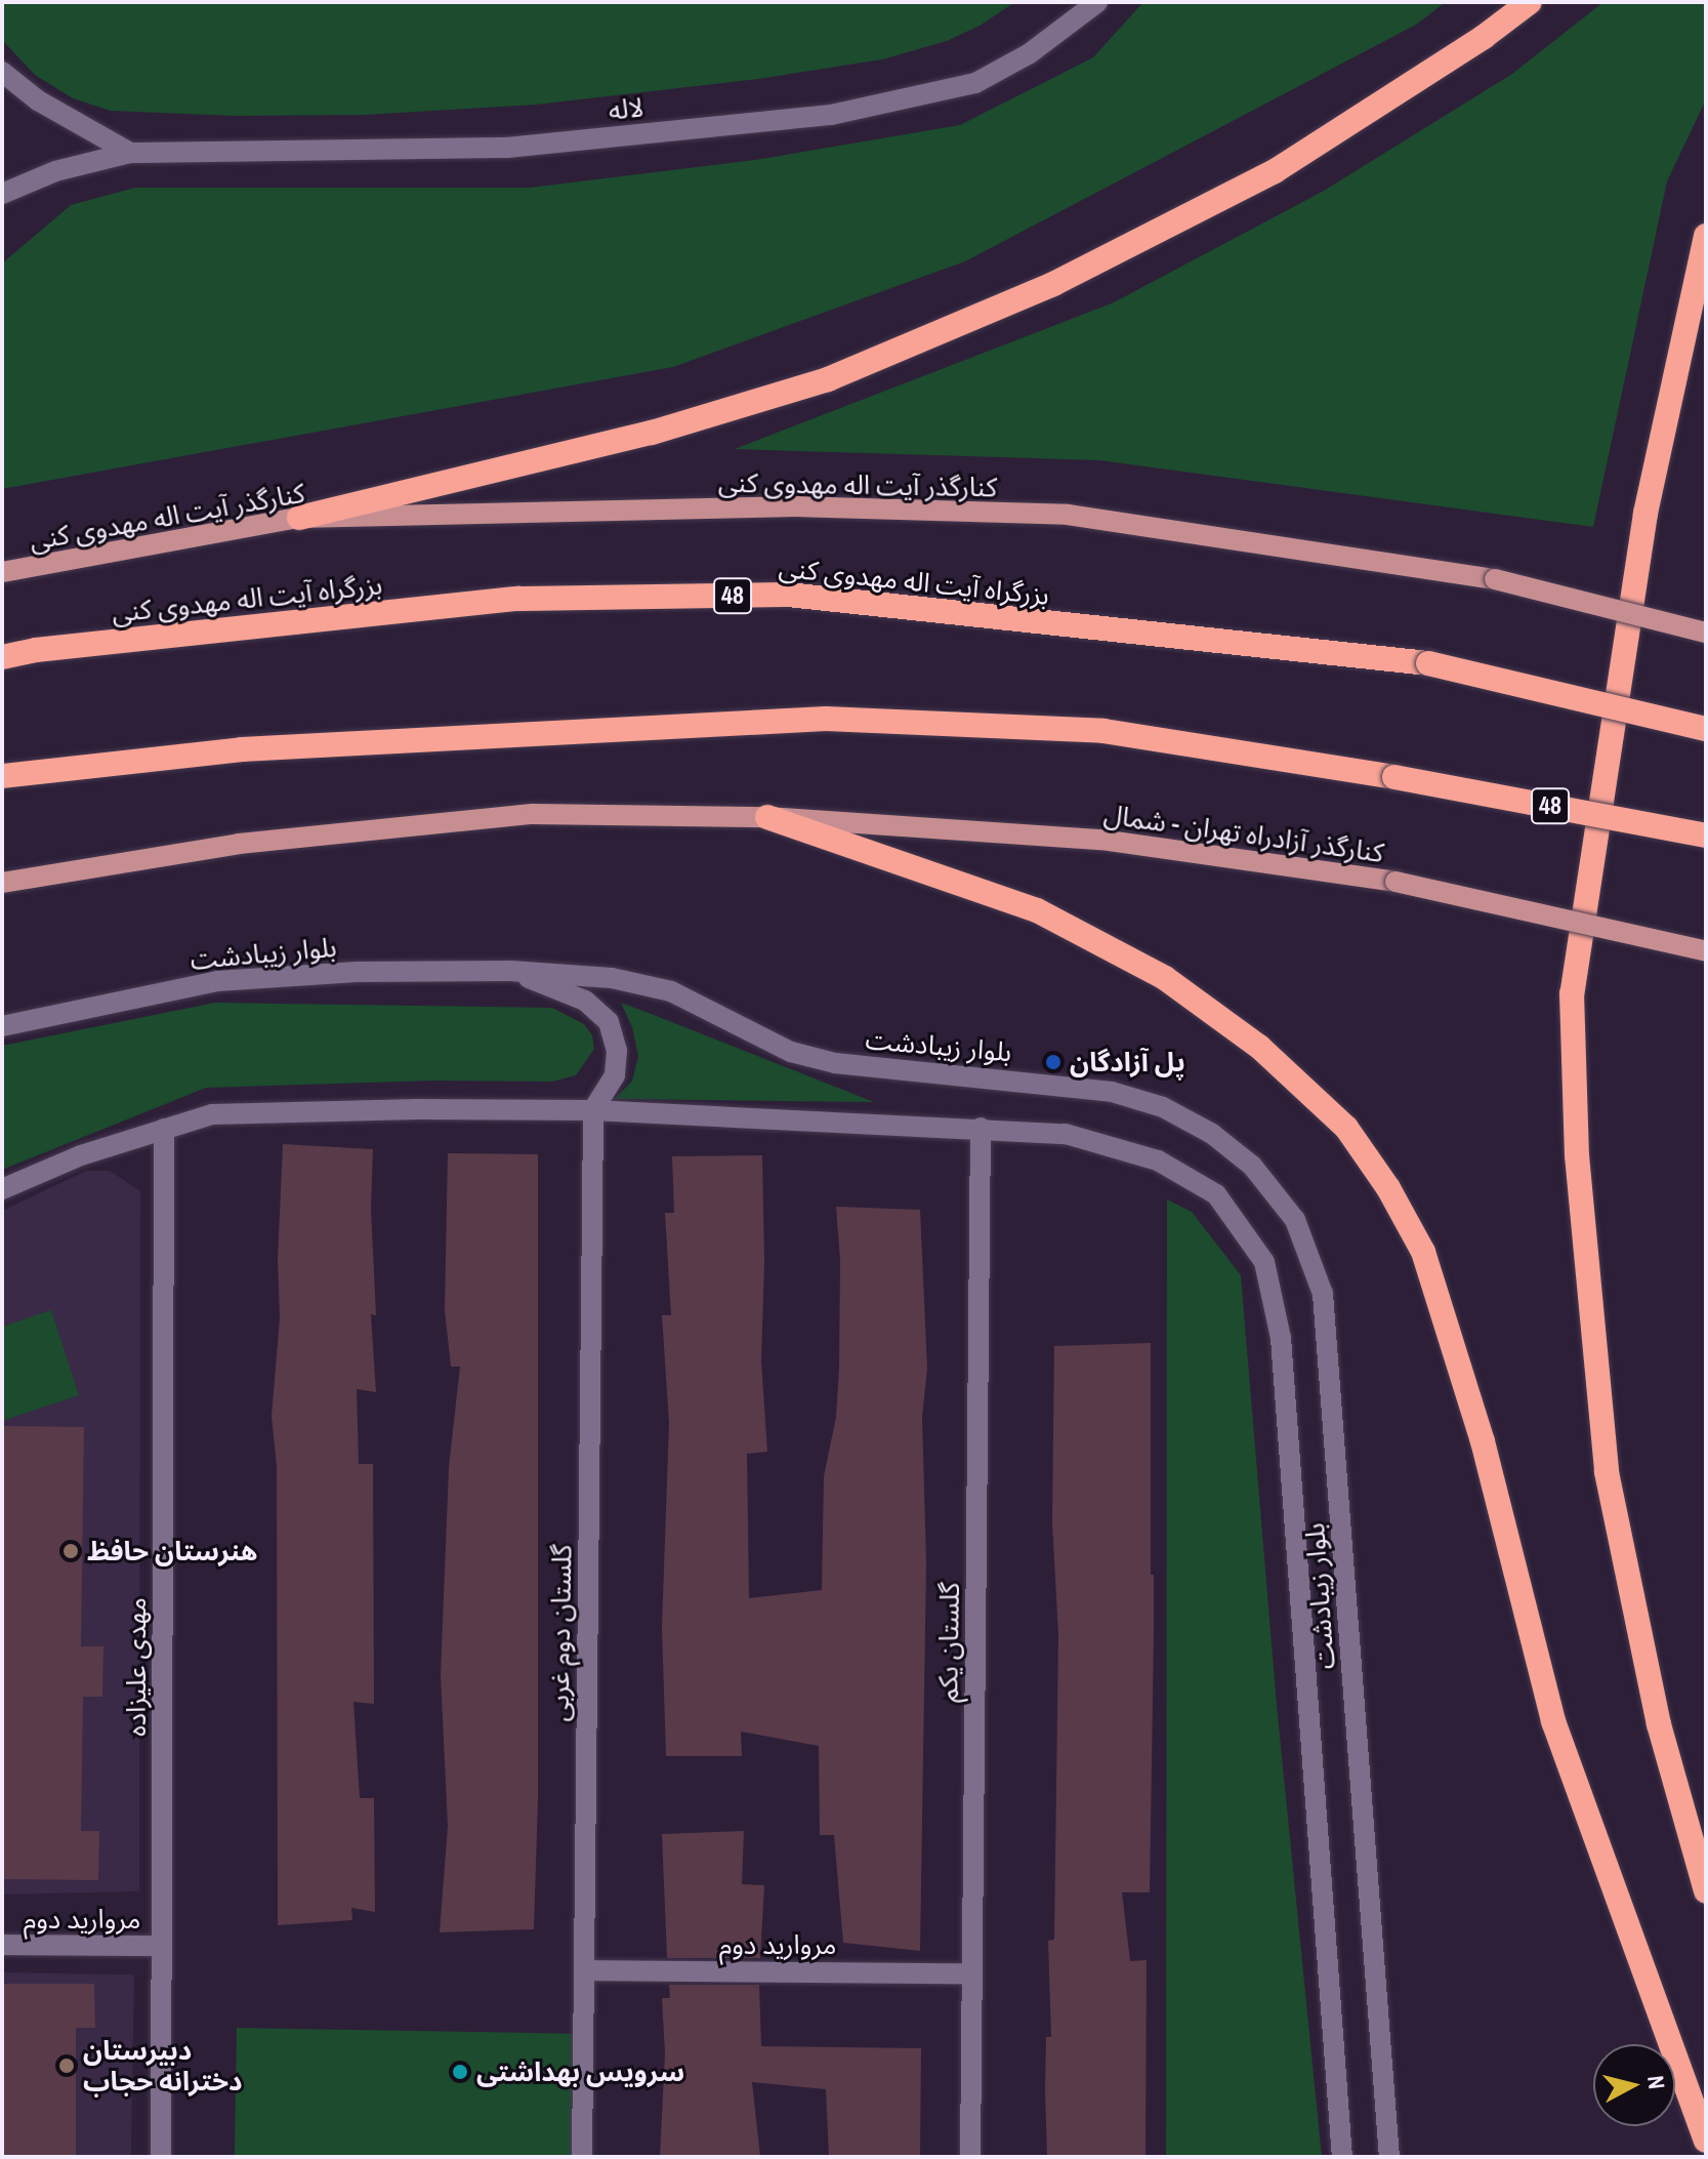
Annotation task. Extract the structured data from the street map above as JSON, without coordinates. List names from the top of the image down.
{
  "streets": {
    "highway": ["بزرگراه آیت اله مهدوی کنی", "48"],
    "main road": ["کنارگذر آیت اله مهدوی کنی", "کنارگذر آزادراه تهران - شمال"],
    "street": [
      "لاله",
      "بلوار زیبادشت",
      "گلستان دوم غربی",
      "گلستان یکم",
      "مهدی علیزاده",
      "مروارید دوم"
    ]
  },
  "crossings": [
    ["بلوار زیبادشت", "گلستان دوم غربی"],
    ["بلوار زیبادشت", "گلستان یکم"],
    ["بلوار زیبادشت", "مهدی علیزاده"],
    ["گلستان دوم غربی", "مروارید دوم"],
    ["گلستان یکم", "مروارید دوم"],
    ["مهدی علیزاده", "مروارید دوم"]
  ],
  "places": [
    "پل آزادگان",
    "هنرستان حافظ",
    "دبیرستان دخترانه حجاب",
    "سرویس بهداشتی"
  ],
  "north": "right"
}
